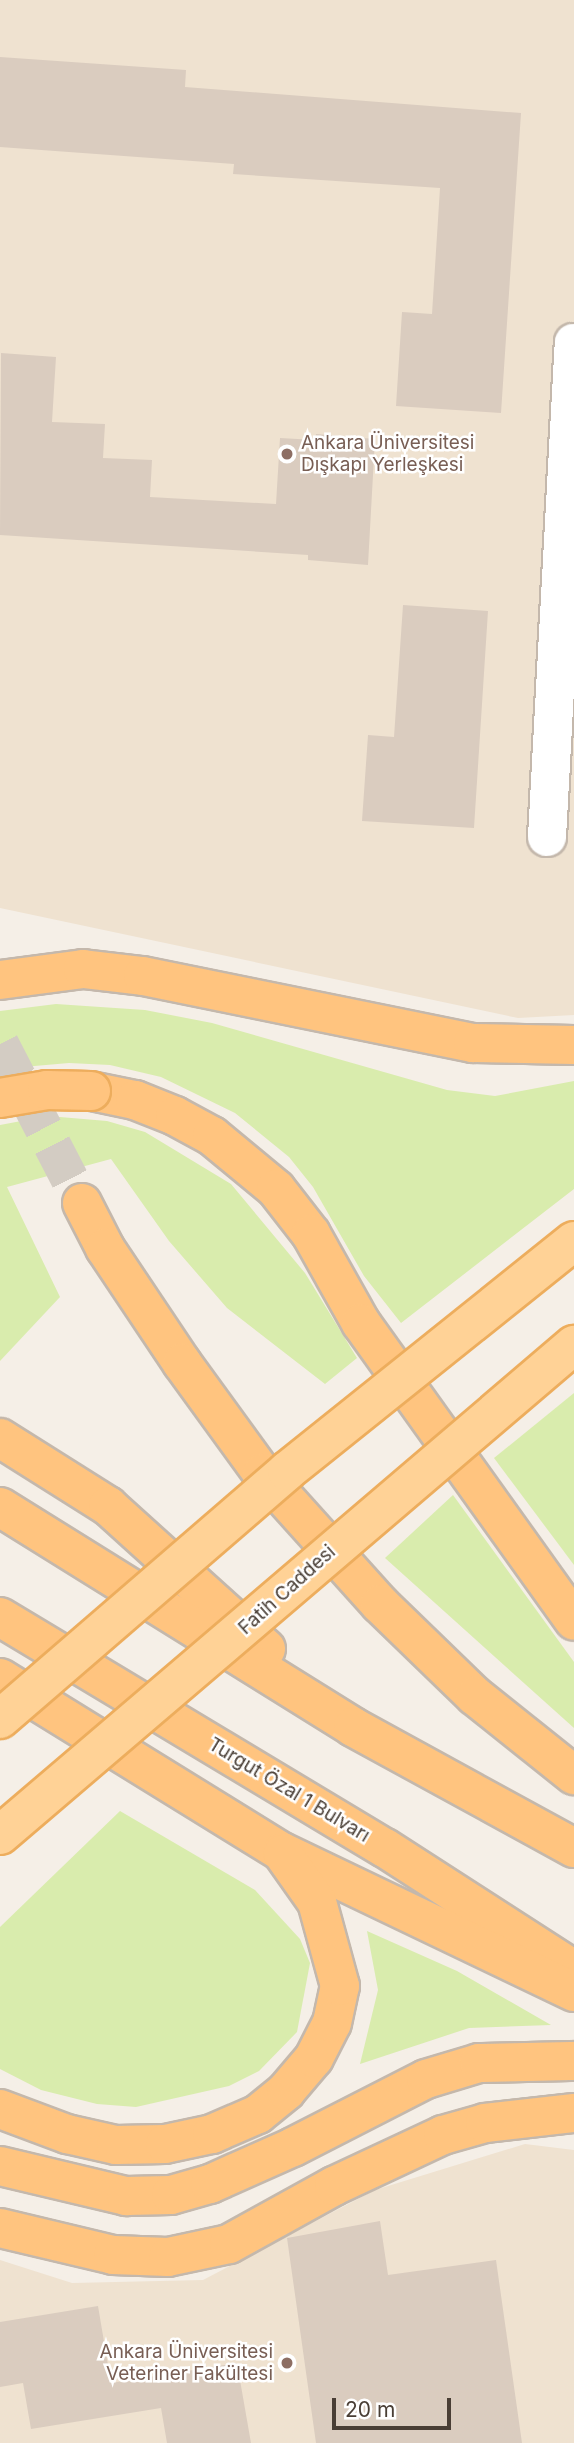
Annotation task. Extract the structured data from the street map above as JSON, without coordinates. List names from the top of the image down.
{
  "streets": {
    "highway": ["Turgut Özal 1 Bulvarı"],
    "main road": ["Fatih Caddesi"]
  },
  "places": ["Ankara Üniversitesi Dışkapı Yerleşkesi", "Ankara Üniversitesi Veteriner Fakültesi"],
  "scale_bar": "20 m"
}
